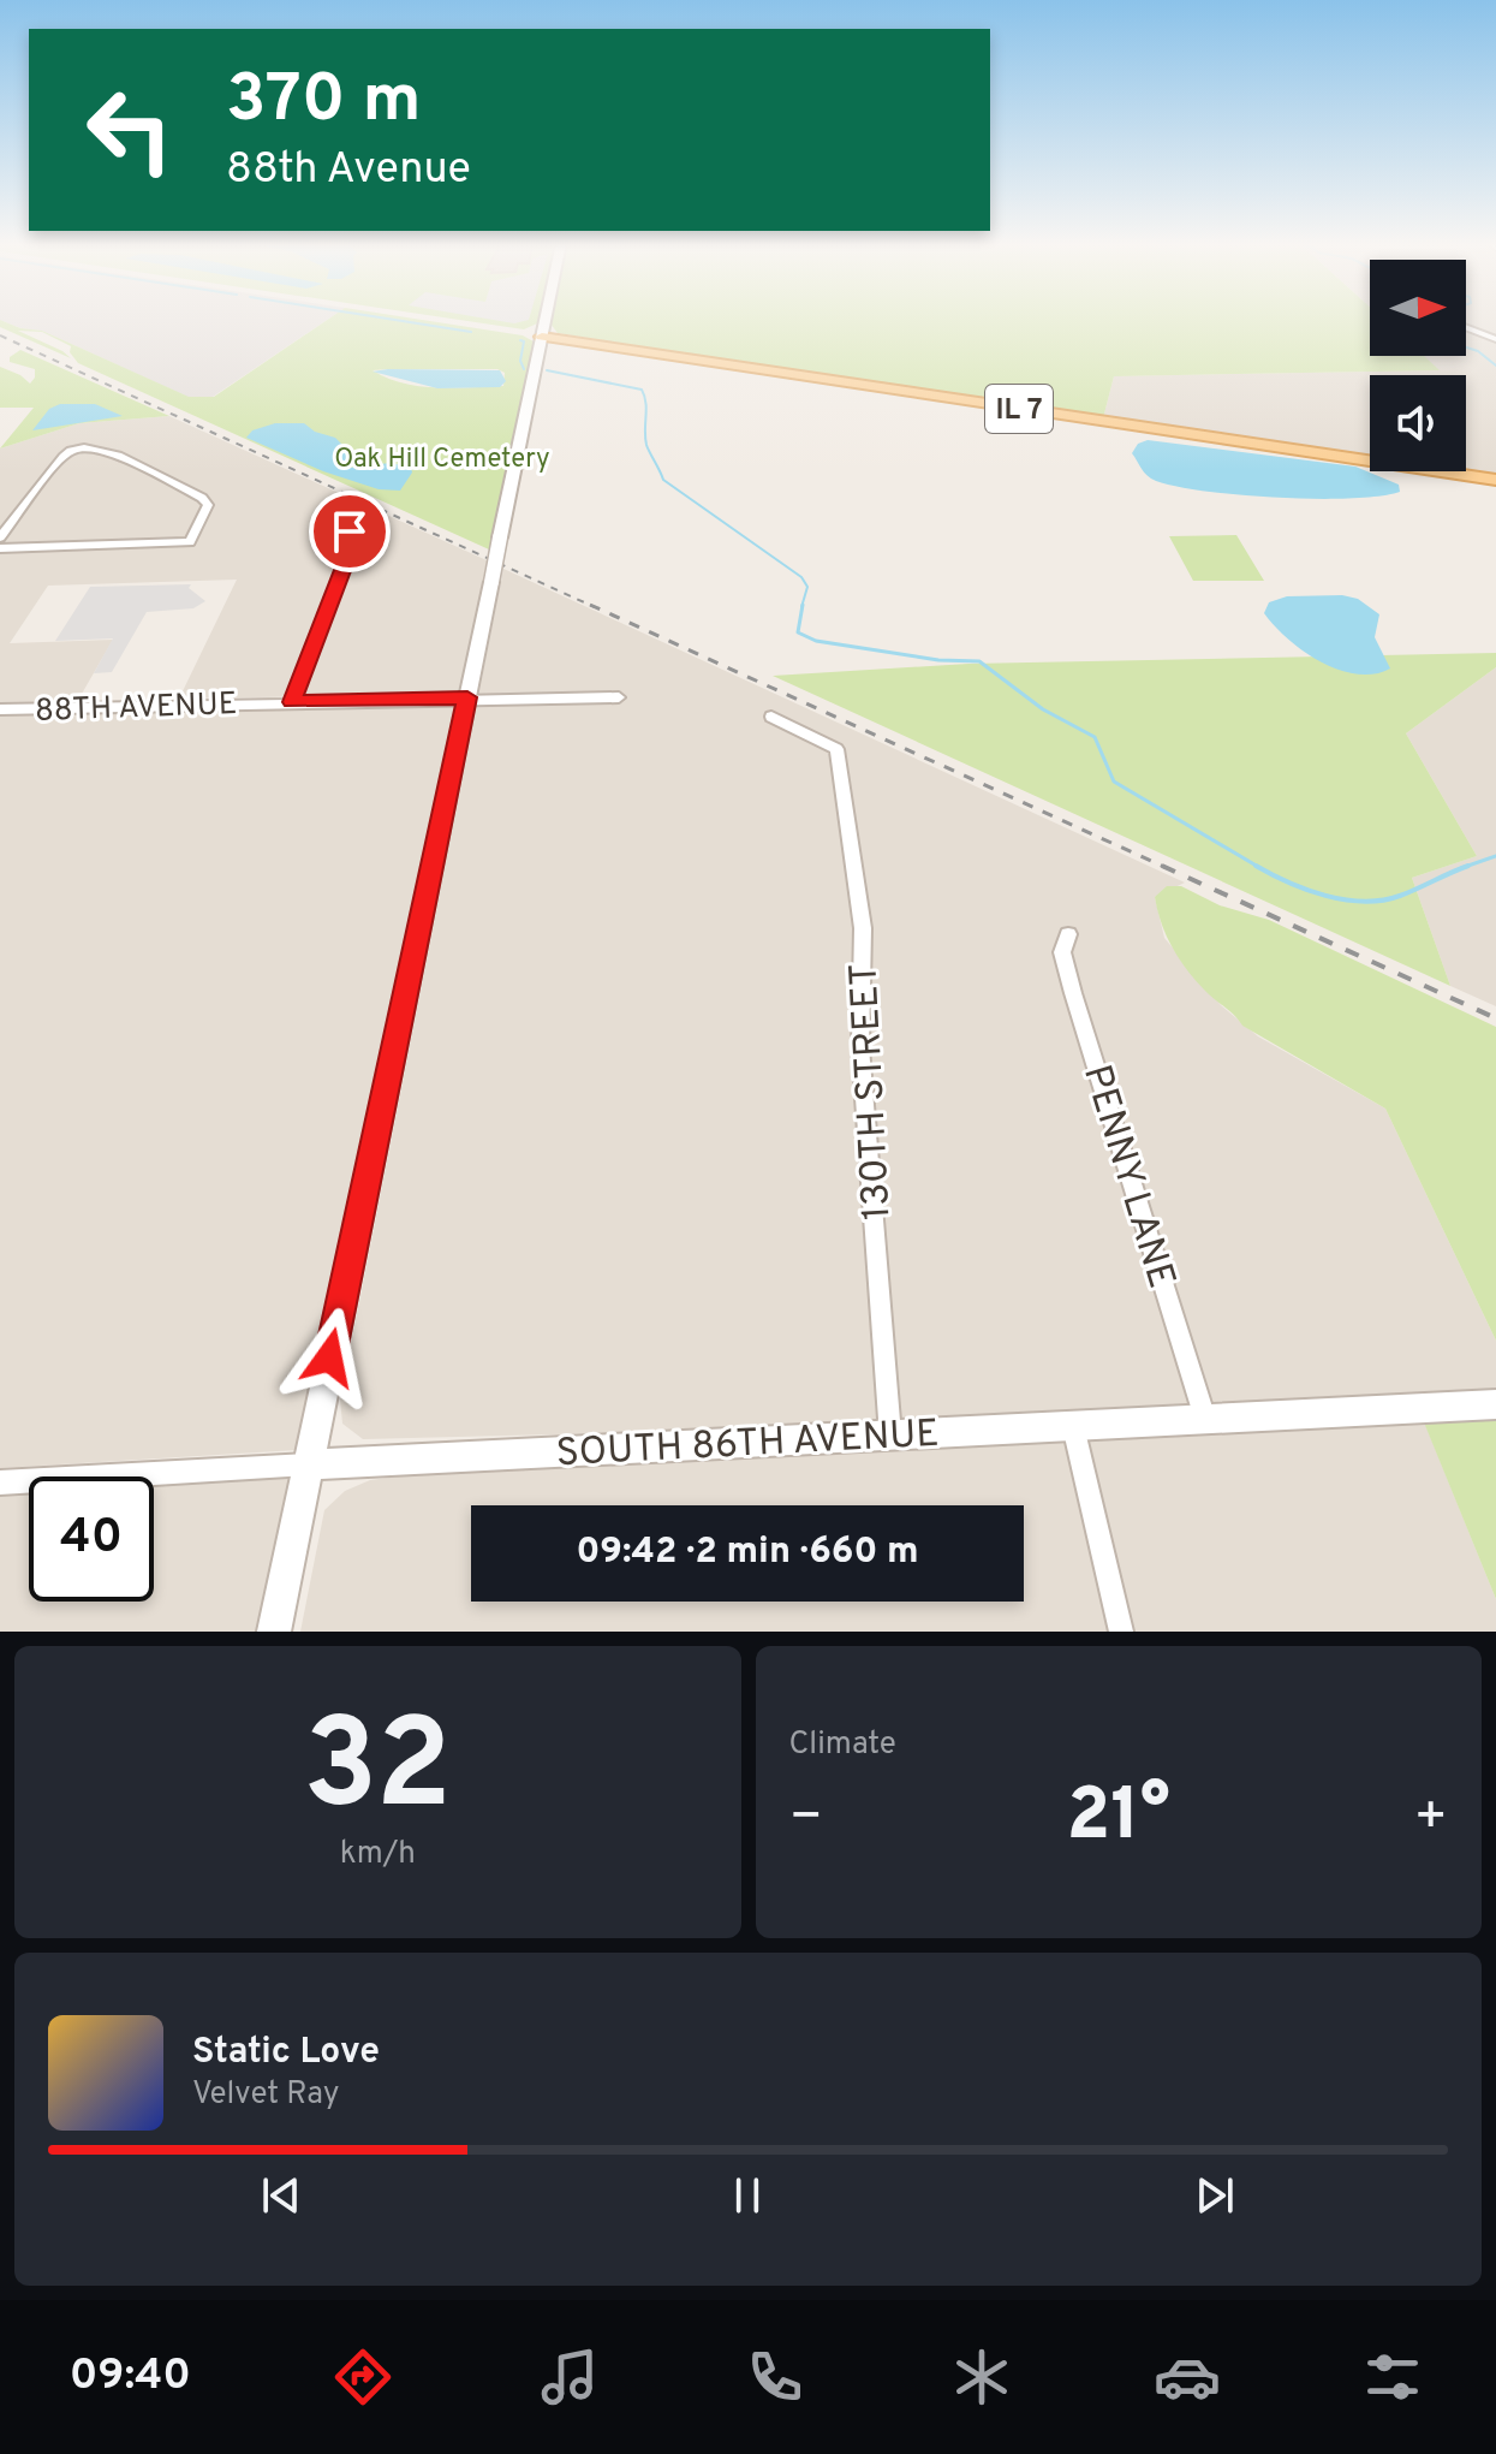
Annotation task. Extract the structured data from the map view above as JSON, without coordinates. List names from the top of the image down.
{
  "streets": {
    "main road": ["IL 7"],
    "street": [
      "88TH AVENUE",
      "130TH STREET",
      "PENNY LANE",
      "SOUTH 86TH AVENUE"
    ]
  },
  "crossings": [
    ["130TH STREET", "SOUTH 86TH AVENUE"],
    ["PENNY LANE", "SOUTH 86TH AVENUE"]
  ],
  "parks": ["Oak Hill Cemetery"],
  "north": "right",
  "page": {
    "turn": ["370 m", "88th Avenue"],
    "limit": "40",
    "trip": "09:42 · 2 min · 660 m",
    "tile": [
      ["32", "km/h"],
      "Climate"
    ],
    "heat": ["−", "21°", "+"],
    "song": ["Static Love", "Velvet Ray"],
    "tabs": "09:40"
  }
}
